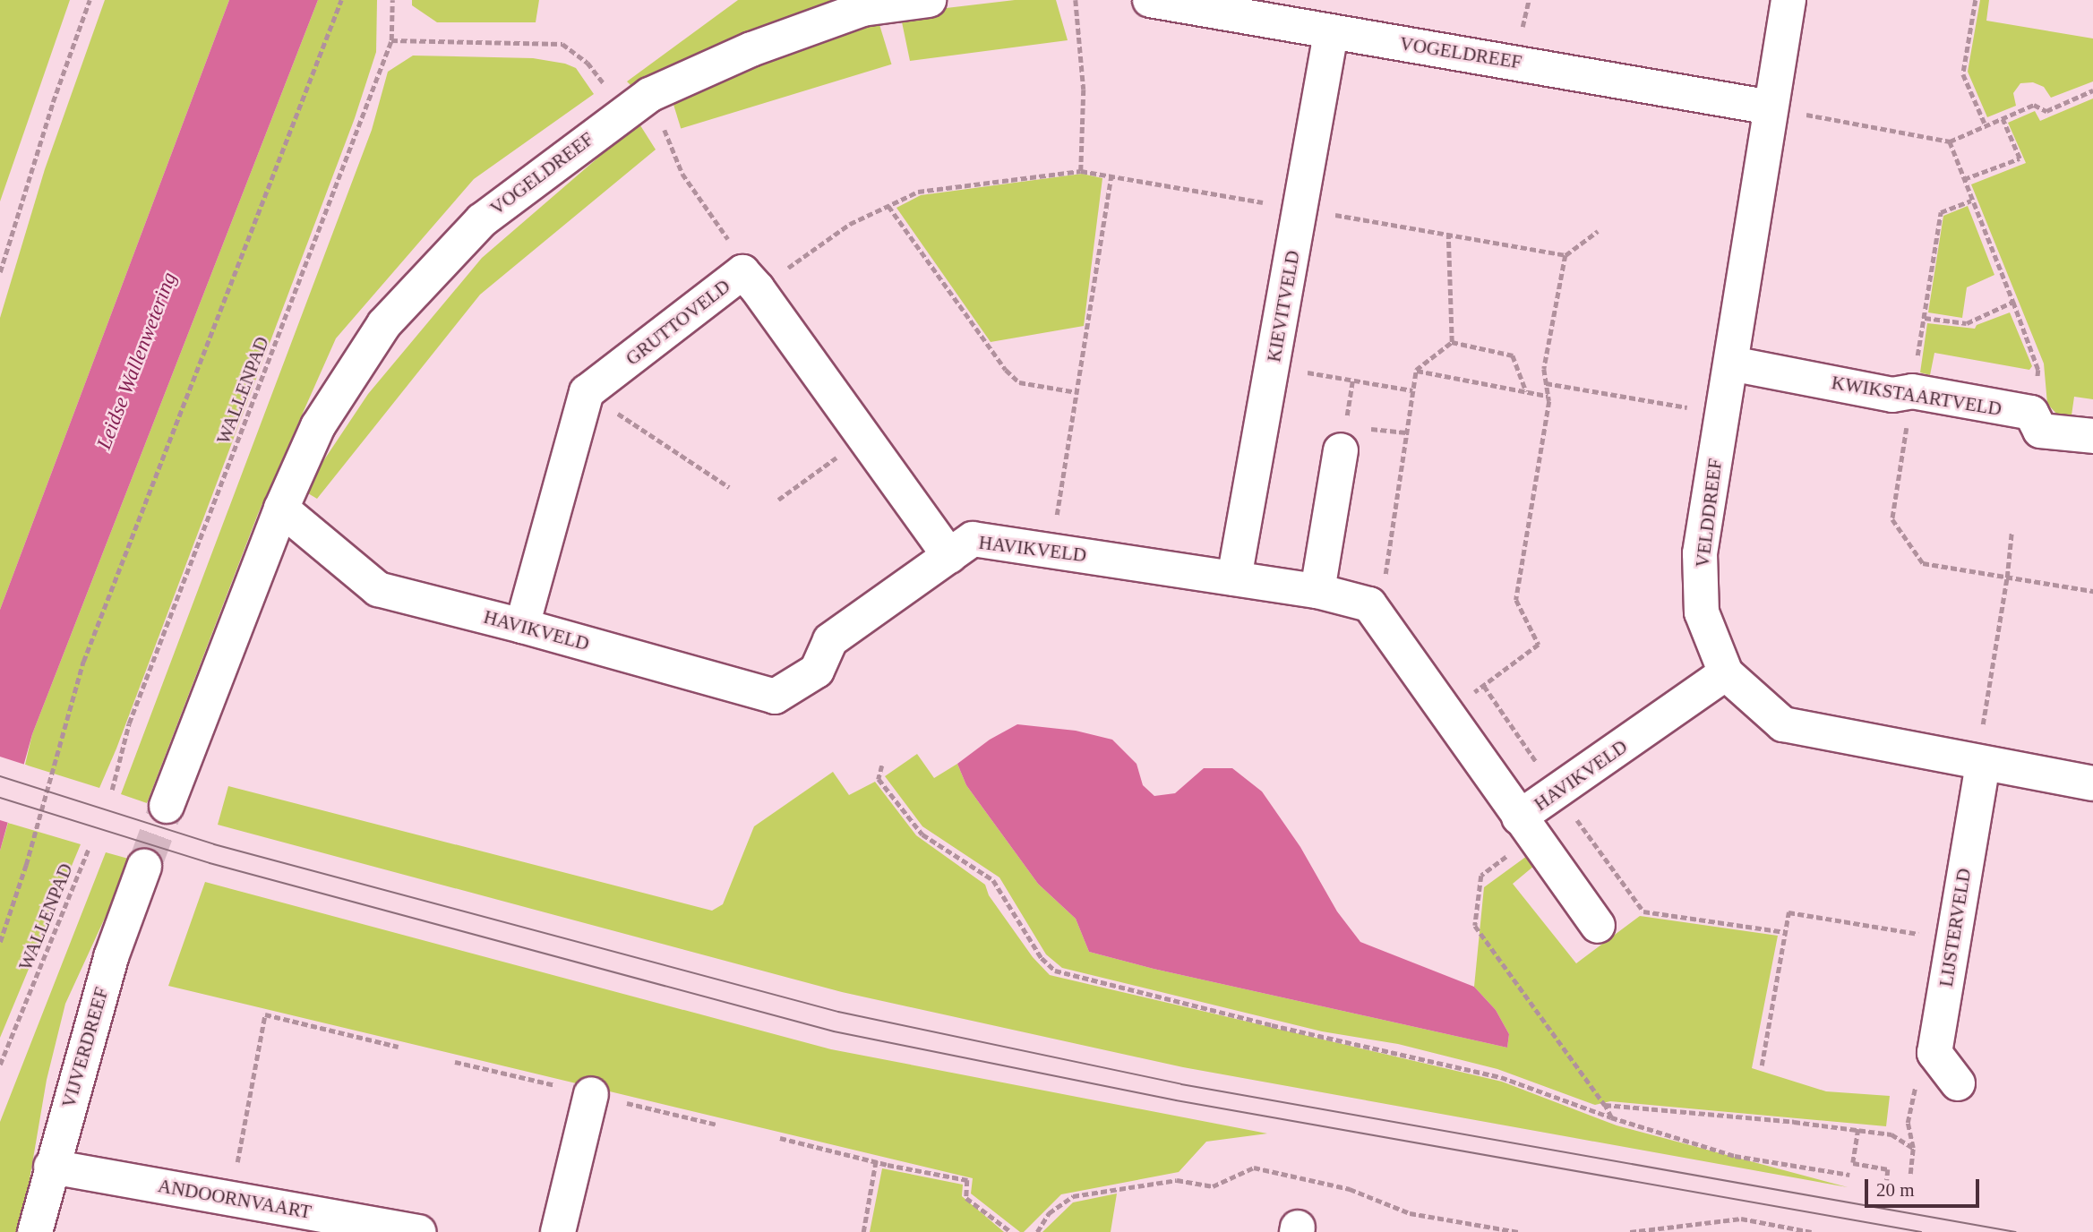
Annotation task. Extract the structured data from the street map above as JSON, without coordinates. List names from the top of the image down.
{
  "streets": {
    "street": [
      "VOGELDREEF",
      "KIEVITVELD",
      "GRUTTOVELD",
      "KWIKSTAARTVELD",
      "VELDDREEF",
      "HAVIKVELD",
      "LIJSTERVELD",
      "VIJVERDREEF",
      "ANDOORNVAART"
    ],
    "path": ["WALLENPAD"]
  },
  "crossings": [
    ["VOGELDREEF", "KIEVITVELD"],
    ["VOGELDREEF", "VELDDREEF"],
    ["VOGELDREEF", "HAVIKVELD"],
    ["KIEVITVELD", "HAVIKVELD"],
    ["GRUTTOVELD", "HAVIKVELD"],
    ["KWIKSTAARTVELD", "VELDDREEF"],
    ["VELDDREEF", "HAVIKVELD"],
    ["VELDDREEF", "LIJSTERVELD"],
    ["VIJVERDREEF", "ANDOORNVAART"]
  ],
  "water": ["Leidse Wallenwetering"],
  "scale_bar": "20 m"
}
